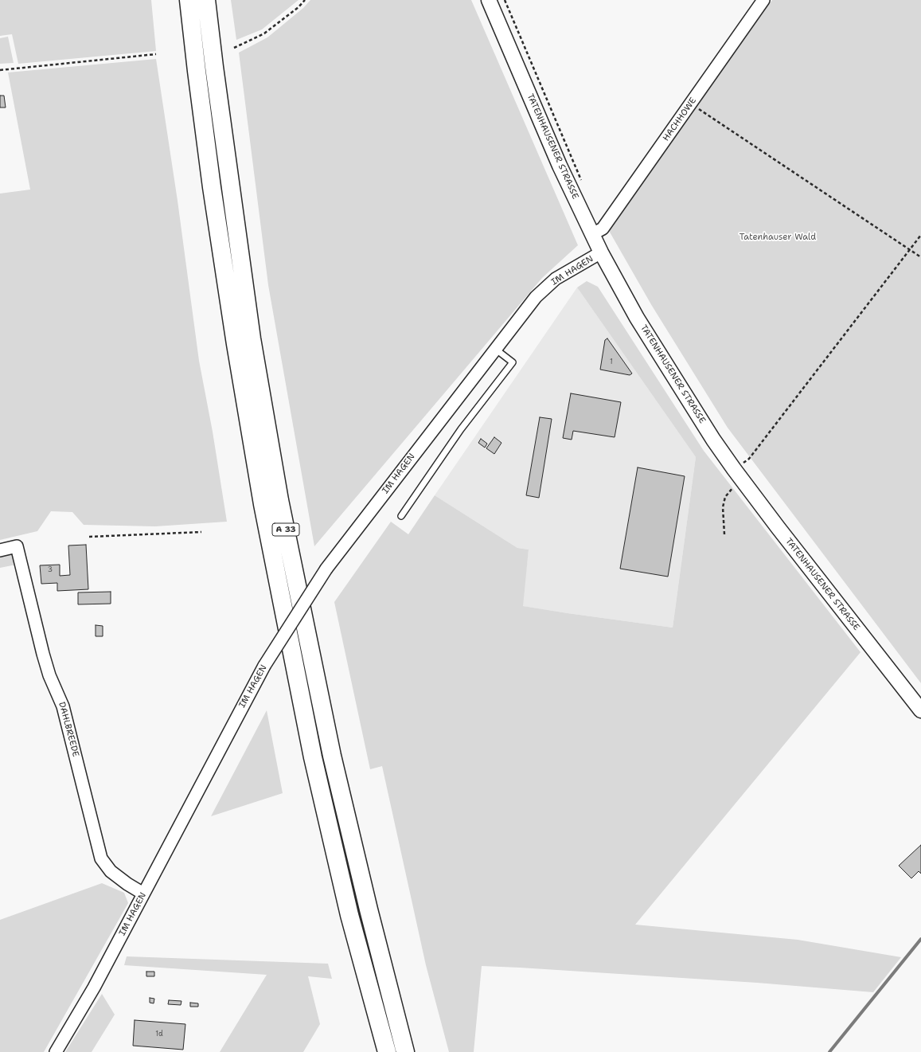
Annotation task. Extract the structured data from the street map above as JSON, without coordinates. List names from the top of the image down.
{
  "streets": {
    "highway": ["A 33"],
    "street": [
      "HACHHOWE",
      "TATENHAUSENER STRASSE",
      "IM HAGEN",
      "DAHLBREEDE"
    ]
  },
  "crossings": [
    ["HACHHOWE", "TATENHAUSENER STRASSE"],
    ["TATENHAUSENER STRASSE", "IM HAGEN"],
    ["IM HAGEN", "DAHLBREEDE"]
  ],
  "parks": ["Tatenhauser Wald"],
  "house_numbers": ["1", "3", "1d"]
}
